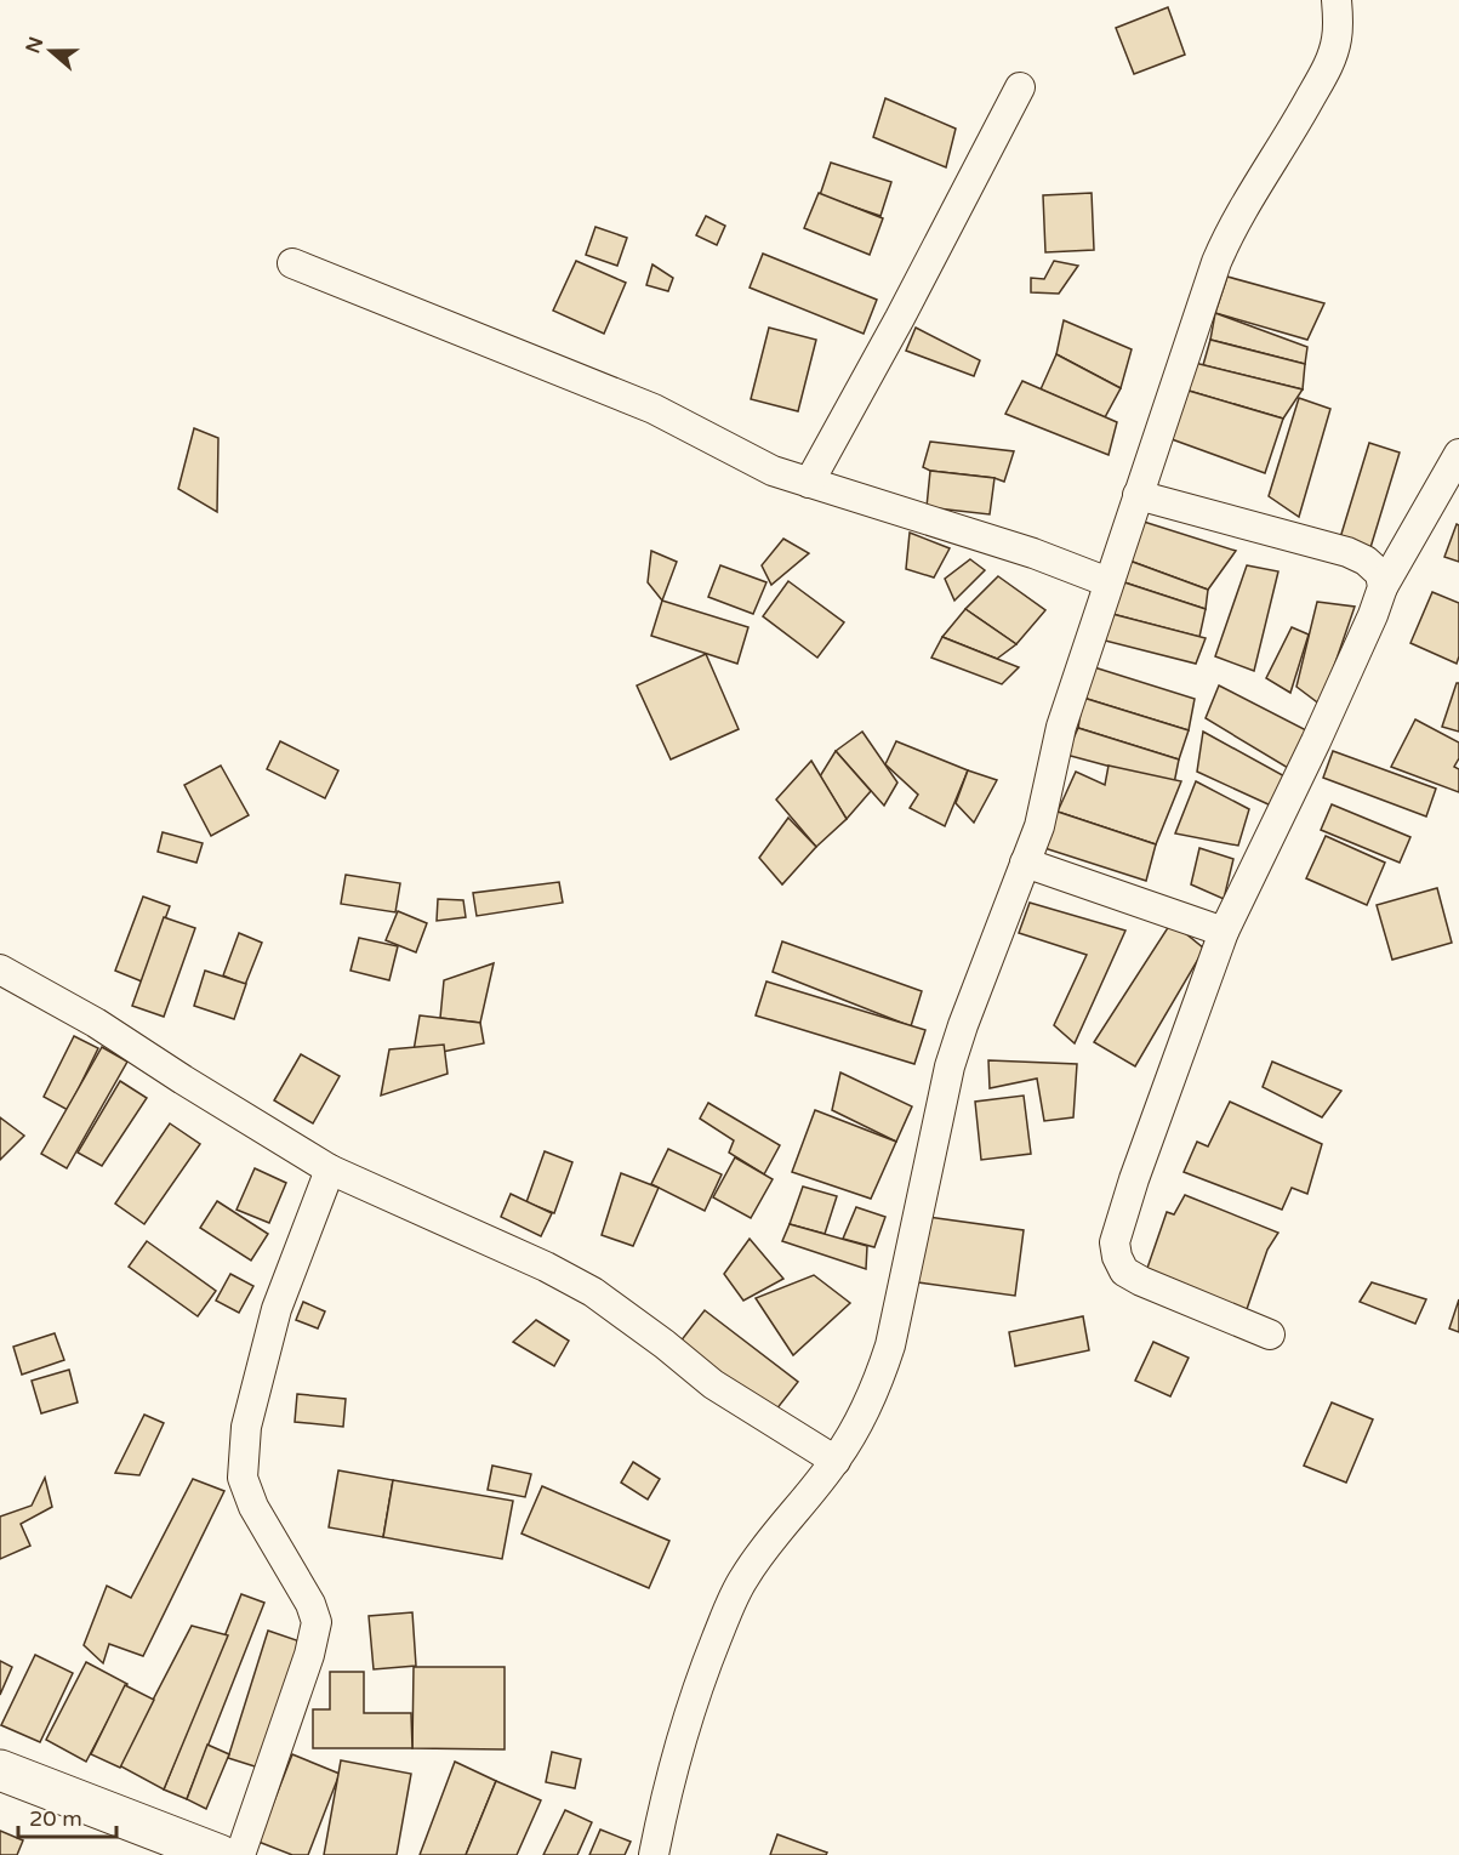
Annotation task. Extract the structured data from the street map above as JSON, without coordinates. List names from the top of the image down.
{
  "scale_bar": "20 m",
  "north": "left"
}
